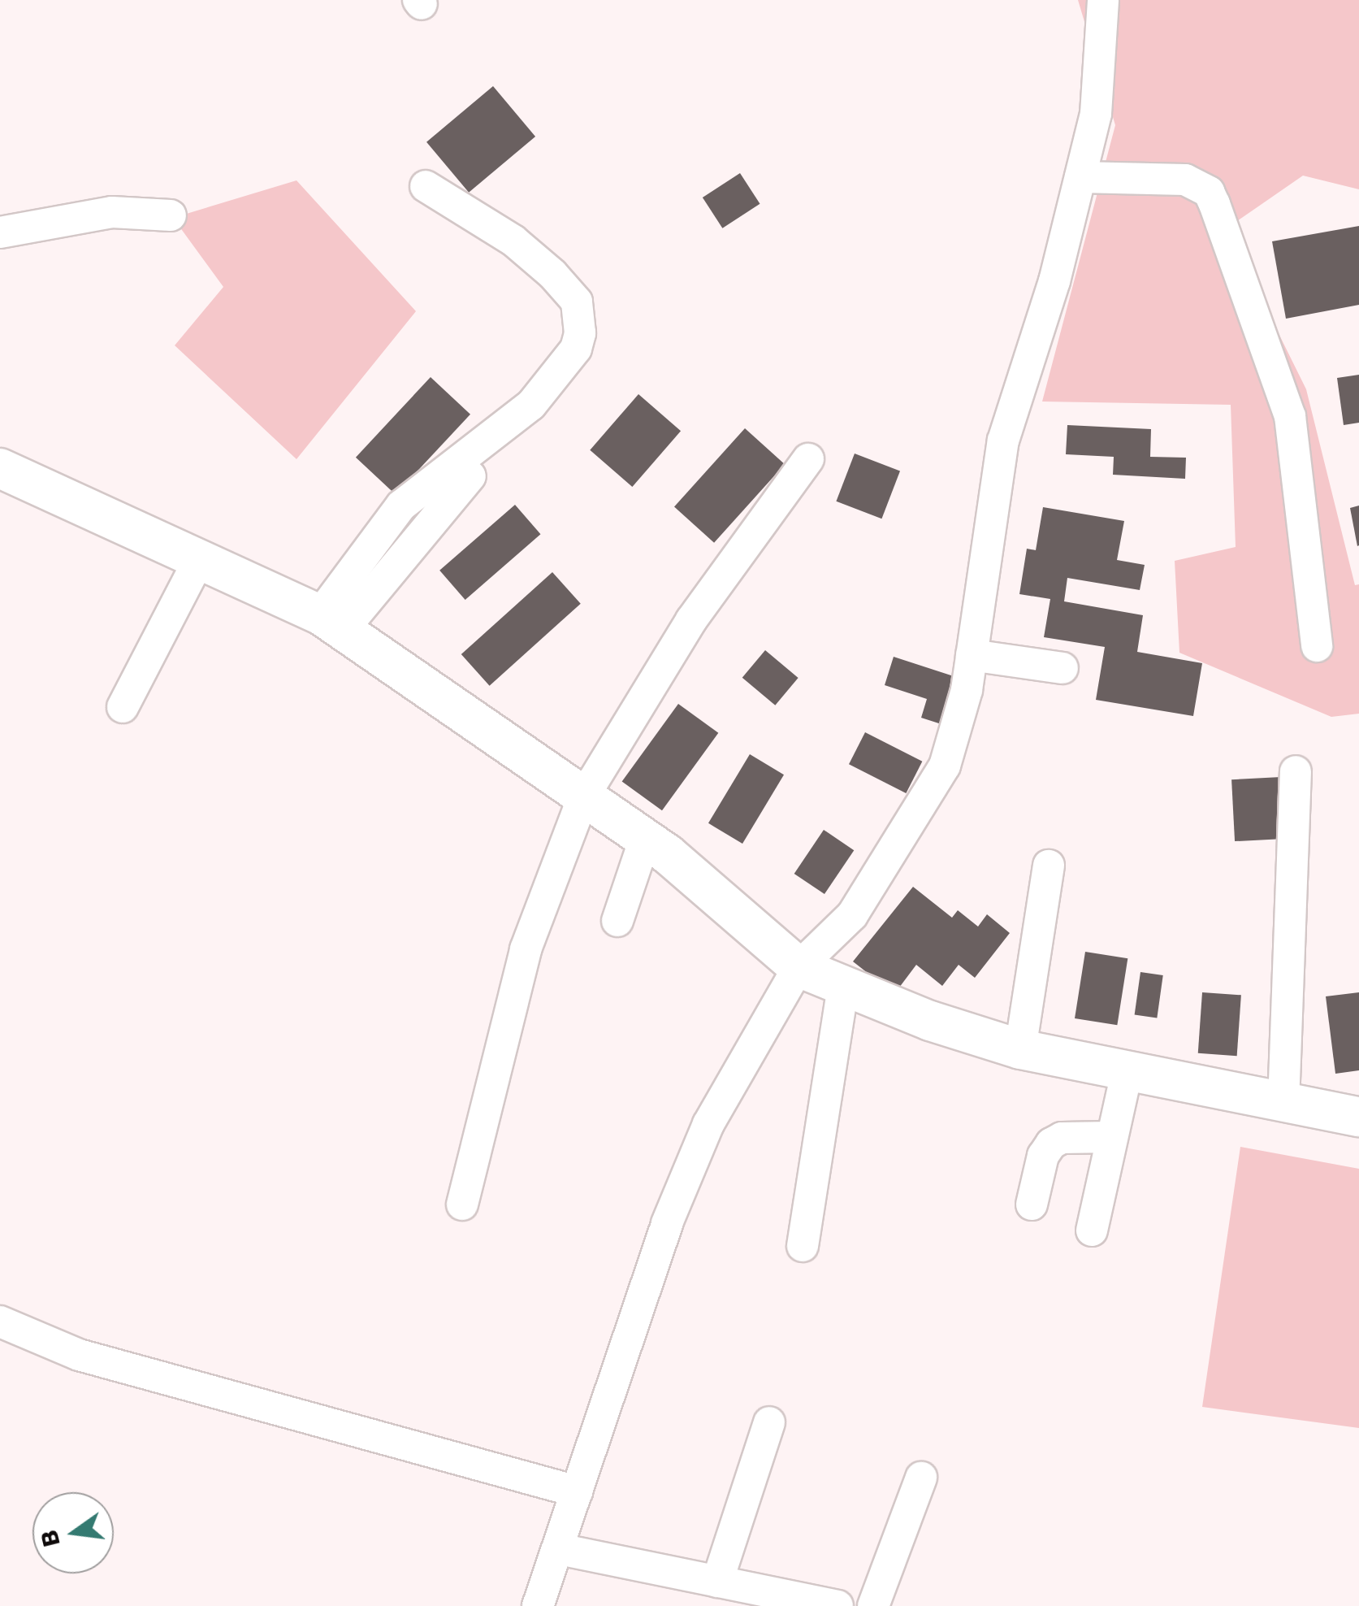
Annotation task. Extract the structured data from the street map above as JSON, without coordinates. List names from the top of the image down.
{
  "north": "left"
}
